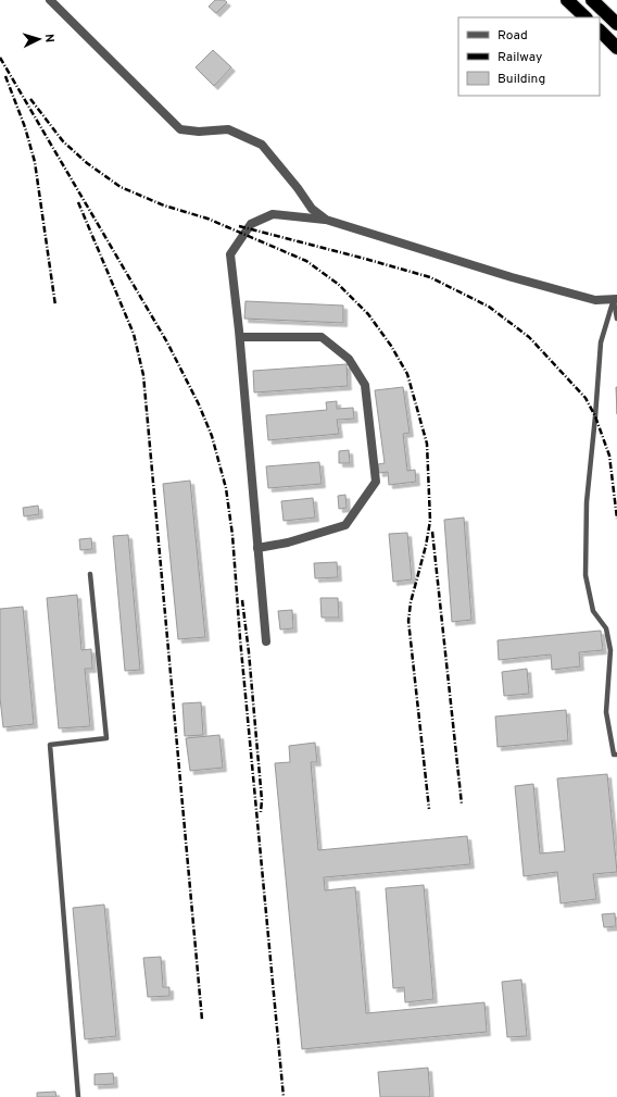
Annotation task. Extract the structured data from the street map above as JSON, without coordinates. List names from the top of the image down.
{
  "legend": ["Road", "Railway", "Building"],
  "north": "right"
}
